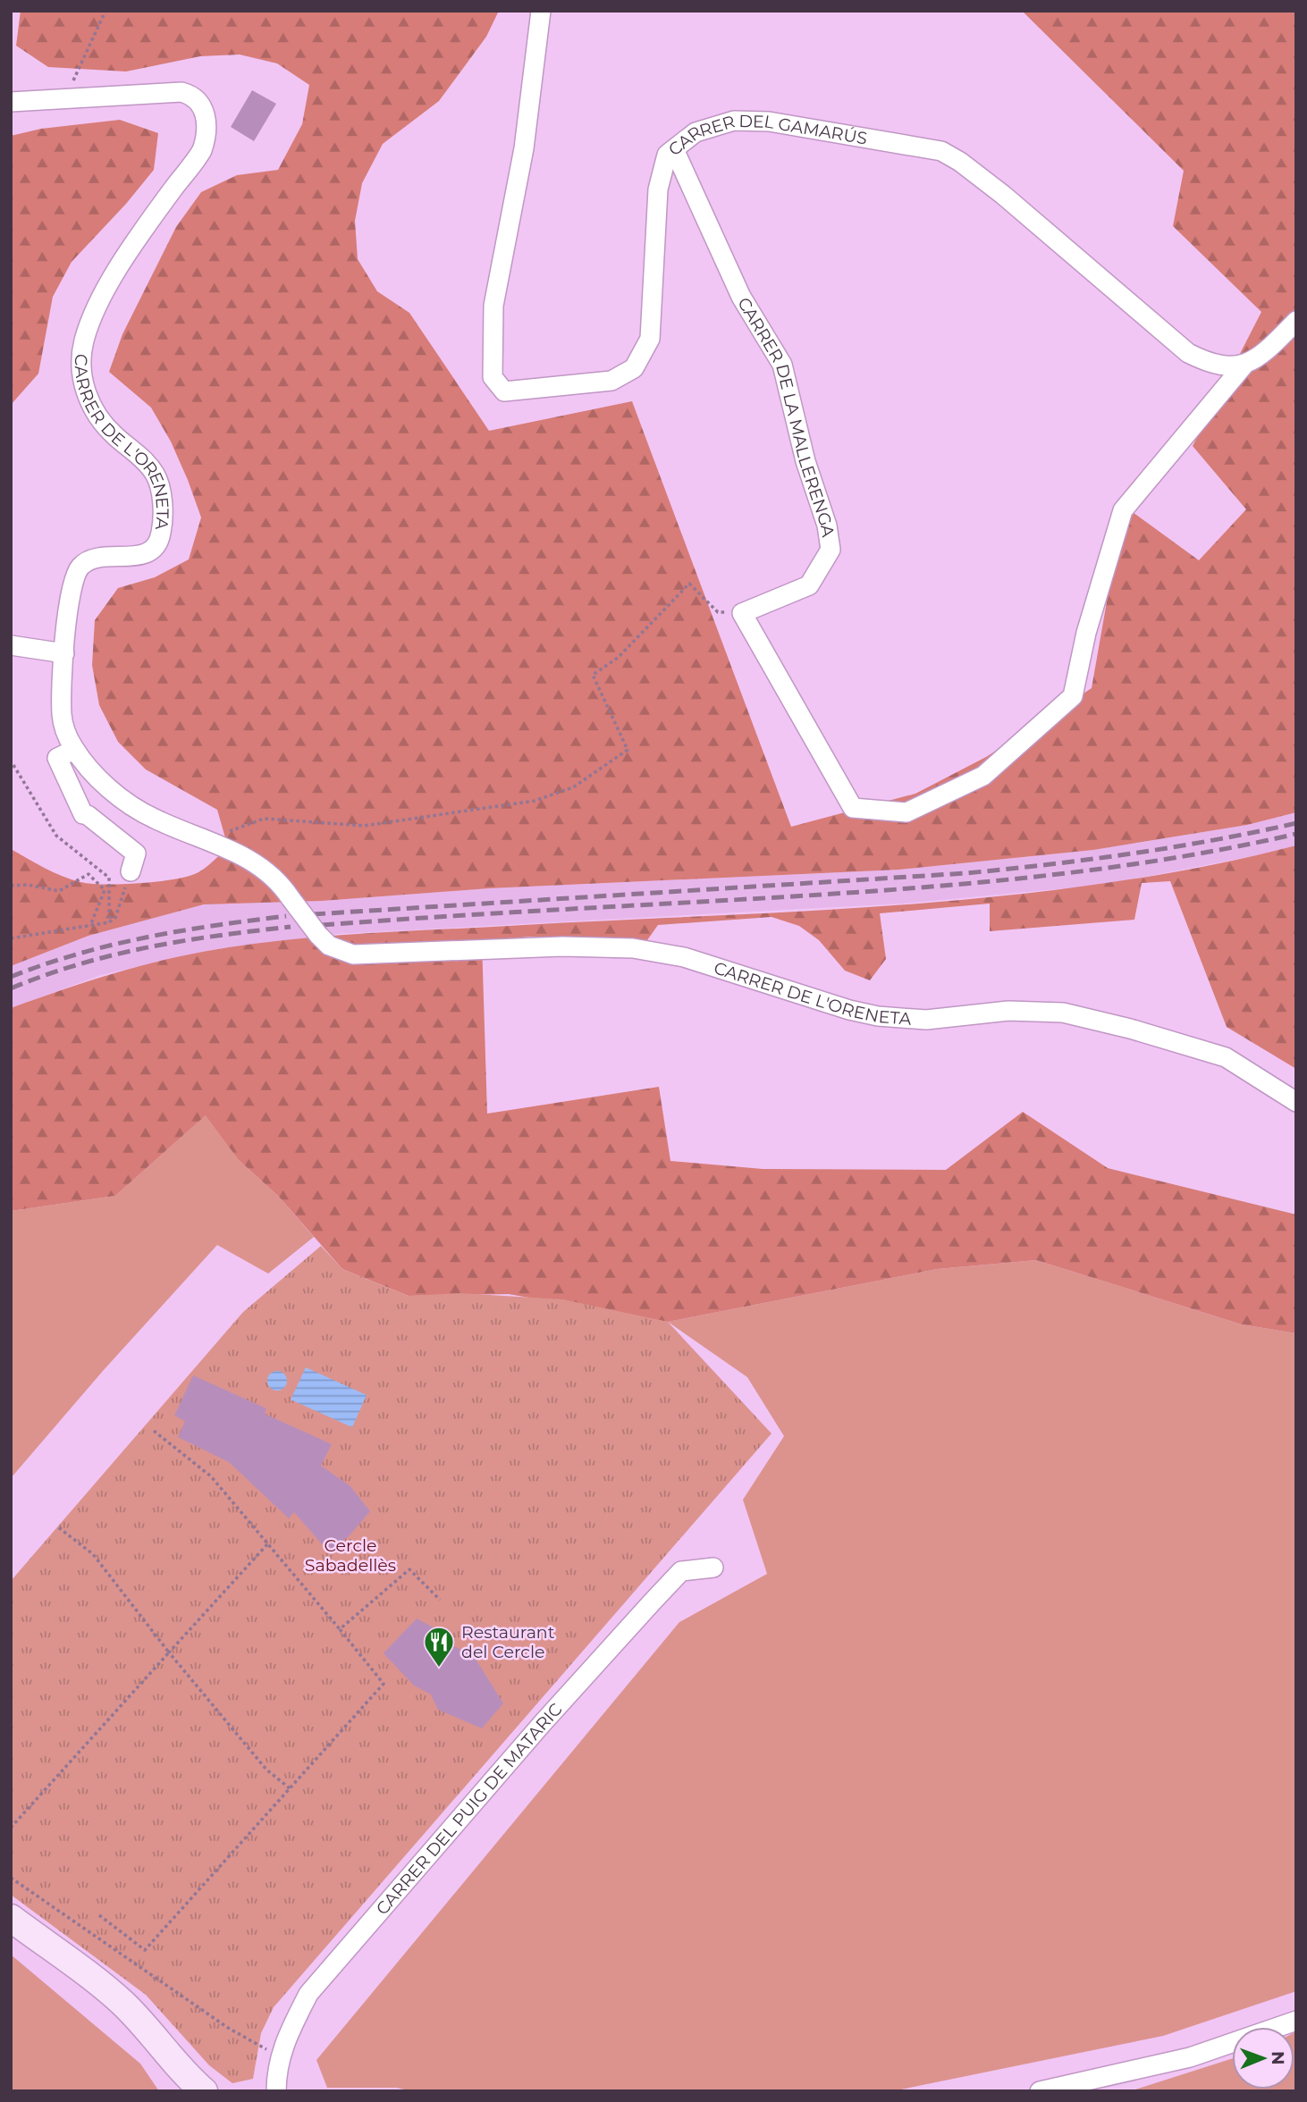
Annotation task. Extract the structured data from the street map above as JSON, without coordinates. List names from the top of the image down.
{
  "streets": {
    "street": [
      "CARRER DEL GAMARÚS",
      "CARRER DE LA MALLERENGA",
      "CARRER DE L'ORENETA",
      "CARRER DEL PUIG DE MATARIC"
    ]
  },
  "crossings": [
    ["CARRER DEL GAMARÚS", "CARRER DE LA MALLERENGA"]
  ],
  "parks": ["Cercle Sabadellès"],
  "places": {
    "restaurant": ["Restaurant del Cercle"]
  },
  "north": "right"
}
